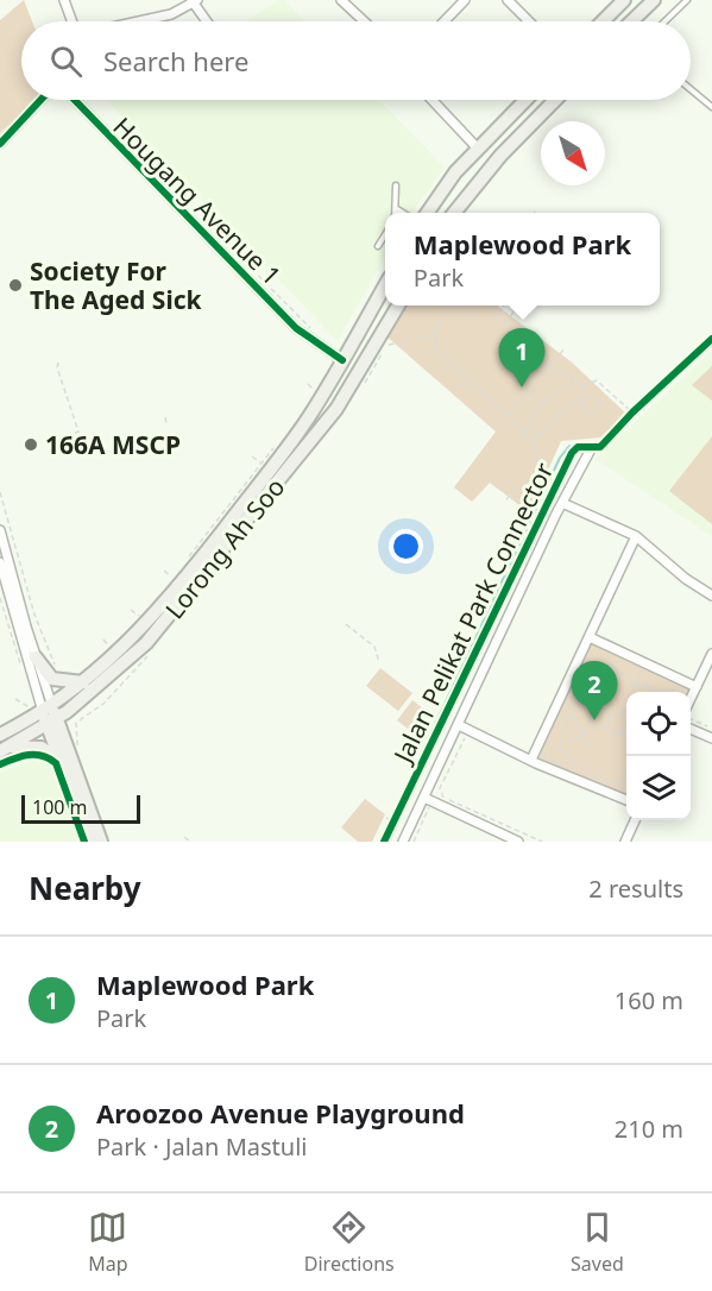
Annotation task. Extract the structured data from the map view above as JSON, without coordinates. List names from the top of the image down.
{
  "streets": {
    "main road": ["Lorong Ah Soo"],
    "street": ["Hougang Avenue 1"],
    "cycle path": ["Jalan Pelikat Park Connector"]
  },
  "crossings": [
    ["Hougang Avenue 1", "Lorong Ah Soo"]
  ],
  "places": ["Society For The Aged Sick", "166A MSCP"],
  "scale_bar": "100 m",
  "north": "bottom right",
  "page": {
    "search": "Search here",
    "popup": ["Maplewood Park", "Park"],
    "pins": ["1", "2"],
    "scale": "100 m",
    "heading": ["Nearby", "2 results"],
    "list": [
      {
        "mark": "1",
        "name": "Maplewood Park",
        "note": "Park",
        "value": "160 m"
      },
      {
        "mark": "2",
        "name": "Aroozoo Avenue Playground",
        "note": "Park · Jalan Mastuli",
        "value": "210 m"
      }
    ],
    "nav": ["Map", "Directions", "Saved"]
  }
}
